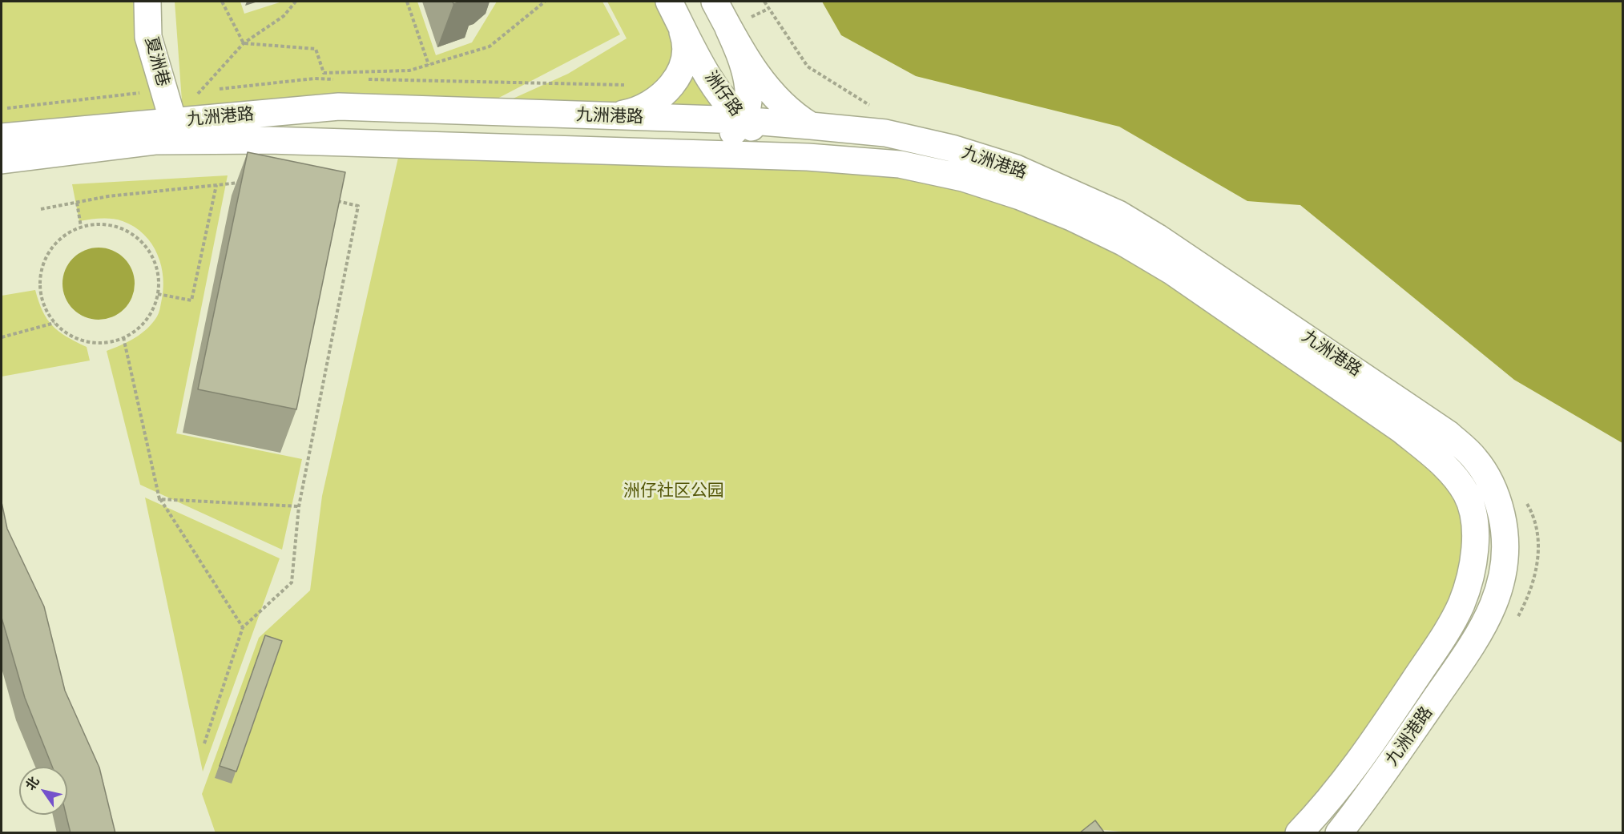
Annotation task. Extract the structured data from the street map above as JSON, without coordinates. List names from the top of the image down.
{
  "streets": {
    "street": ["夏洲巷", "洲仔路", "九洲港路"]
  },
  "crossings": [
    ["夏洲巷", "九洲港路"],
    ["洲仔路", "九洲港路"]
  ],
  "parks": ["洲仔社区公园"],
  "north": "top left"
}
